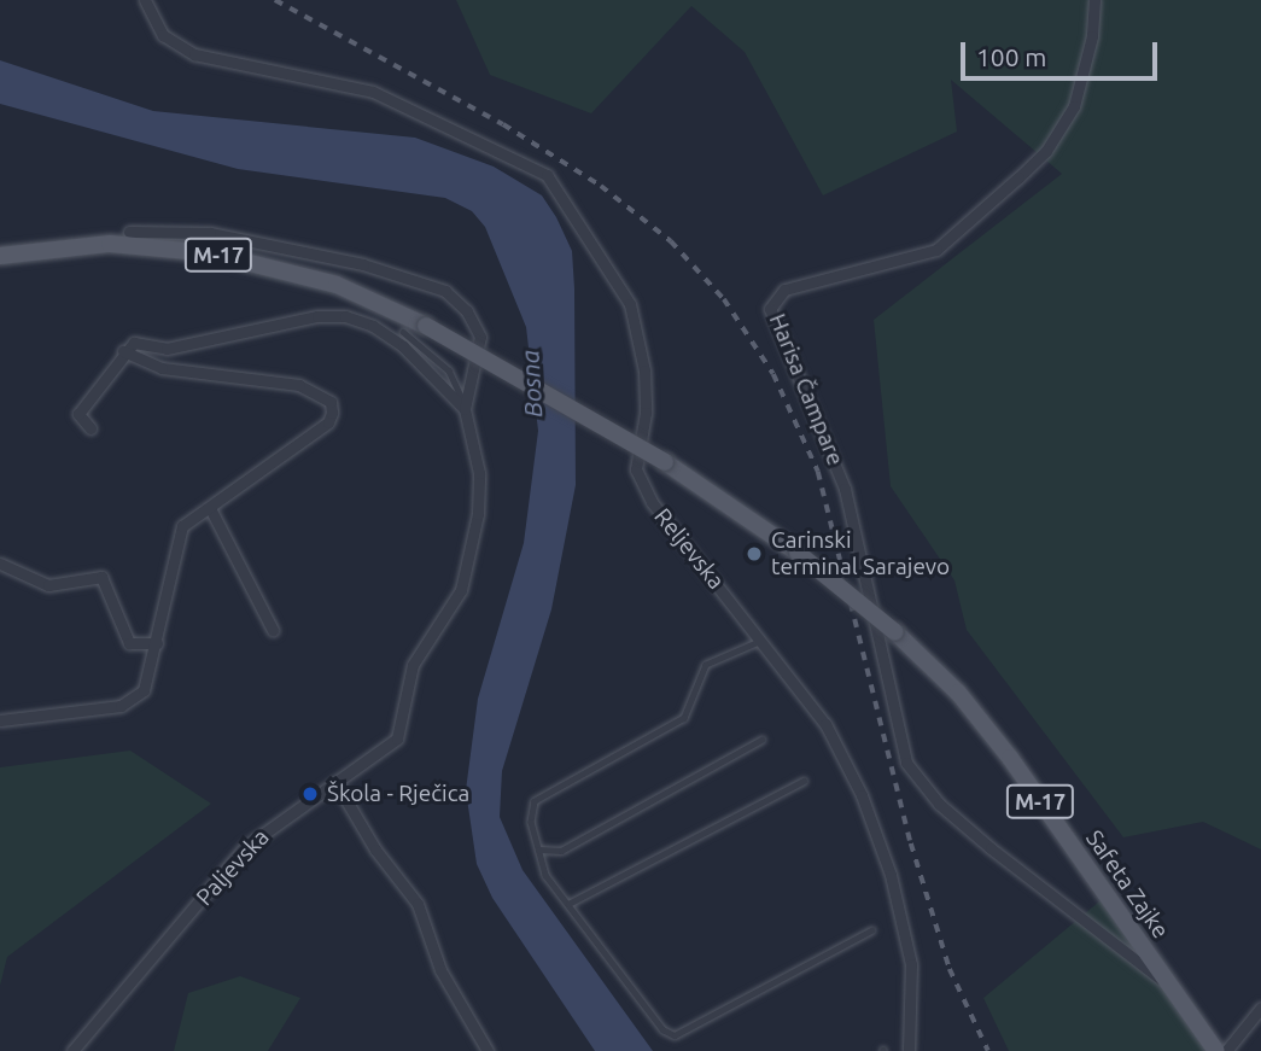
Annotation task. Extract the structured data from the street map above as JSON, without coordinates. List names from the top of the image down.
{
  "streets": {
    "main road": ["M-17", "Safeta Zajke"],
    "street": ["Harisa Čampare", "Reljevska", "Paljevska"]
  },
  "crossings": [
    ["Harisa Čampare", "Safeta Zajke"]
  ],
  "water": ["Bosna"],
  "places": ["Carinski terminal Sarajevo", "Škola - Rječica"],
  "scale_bar": "100 m"
}
